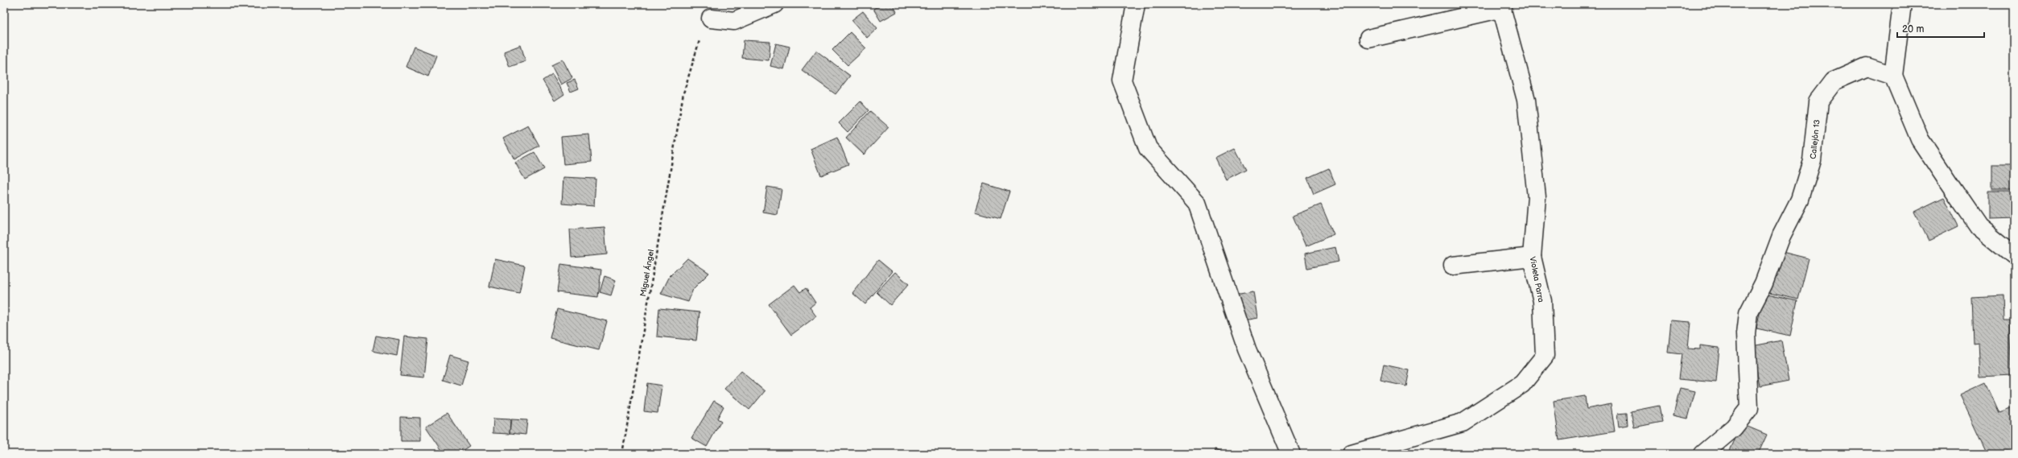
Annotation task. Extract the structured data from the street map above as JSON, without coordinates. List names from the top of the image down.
{
  "streets": {
    "street": ["Callejón 13", "Violeta Parra"],
    "path": ["Miguel Ángel"]
  },
  "scale_bar": "20 m"
}
